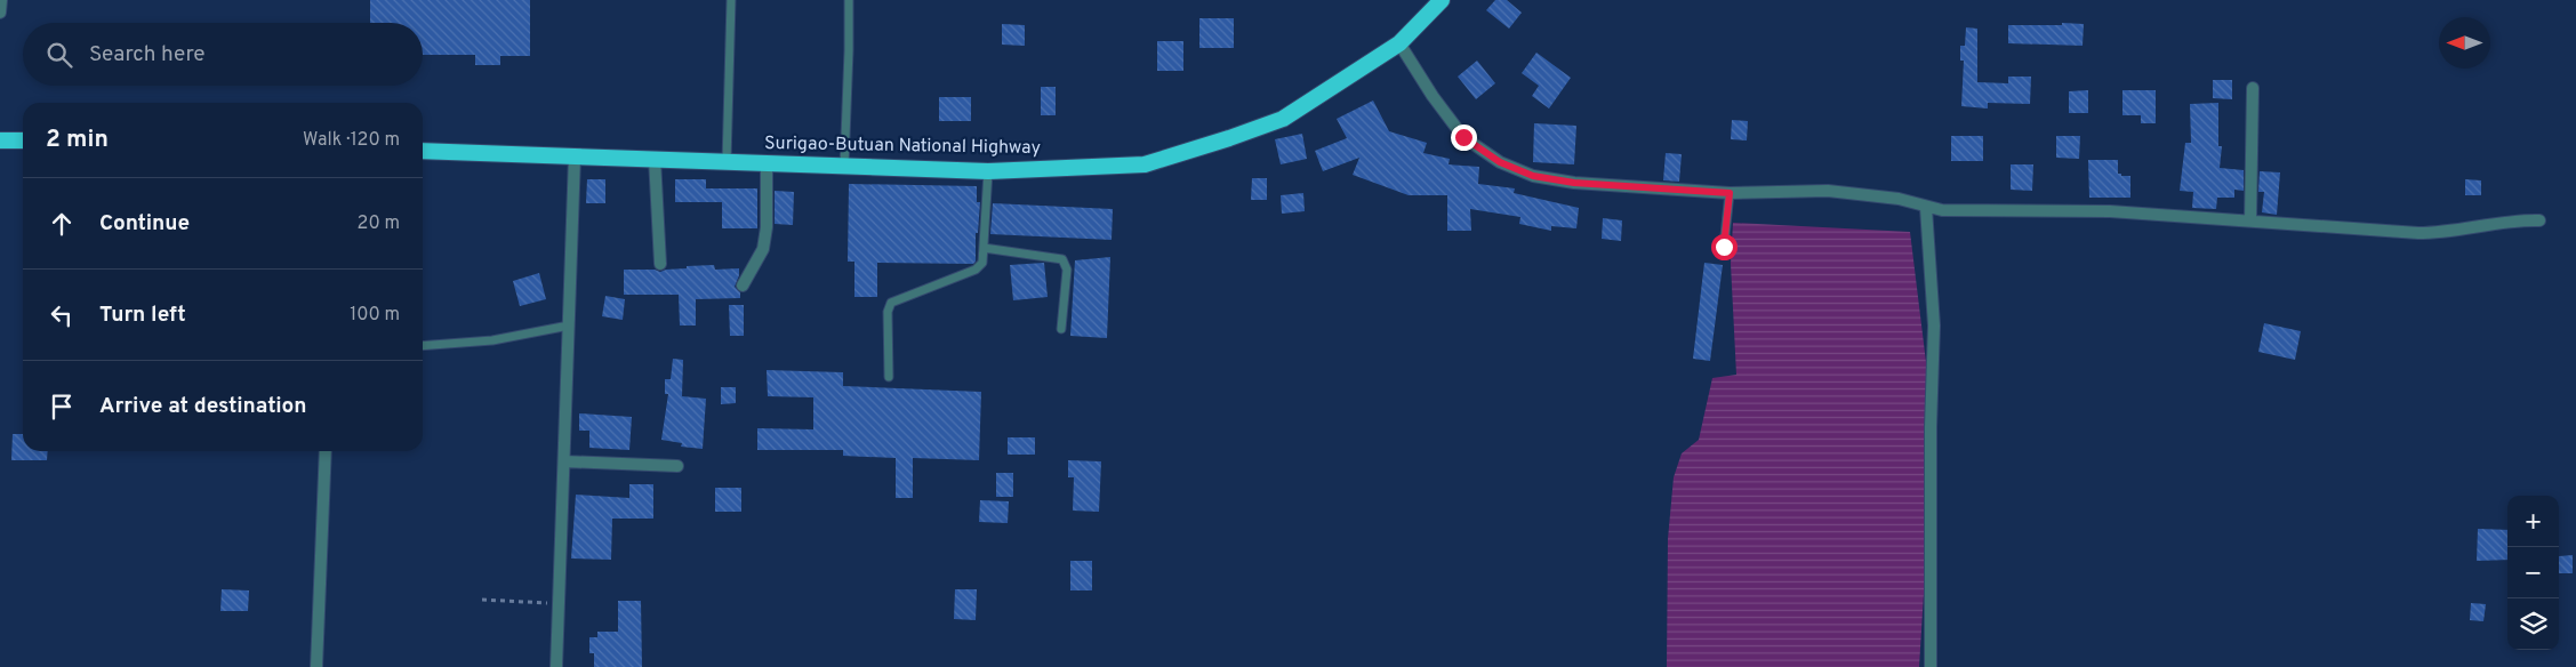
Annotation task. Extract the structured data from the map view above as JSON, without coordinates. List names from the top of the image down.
{
  "streets": {
    "highway": ["Surigao-Butuan National Highway"]
  },
  "north": "left",
  "page": {
    "search": "Search here",
    "heading": ["2 min", "Walk · 120 m"],
    "list": [
      ["Continue", "20 m"],
      ["Turn left", "100 m"],
      "Arrive at destination"
    ],
    "map_buttons": ["+", "−"]
  }
}
